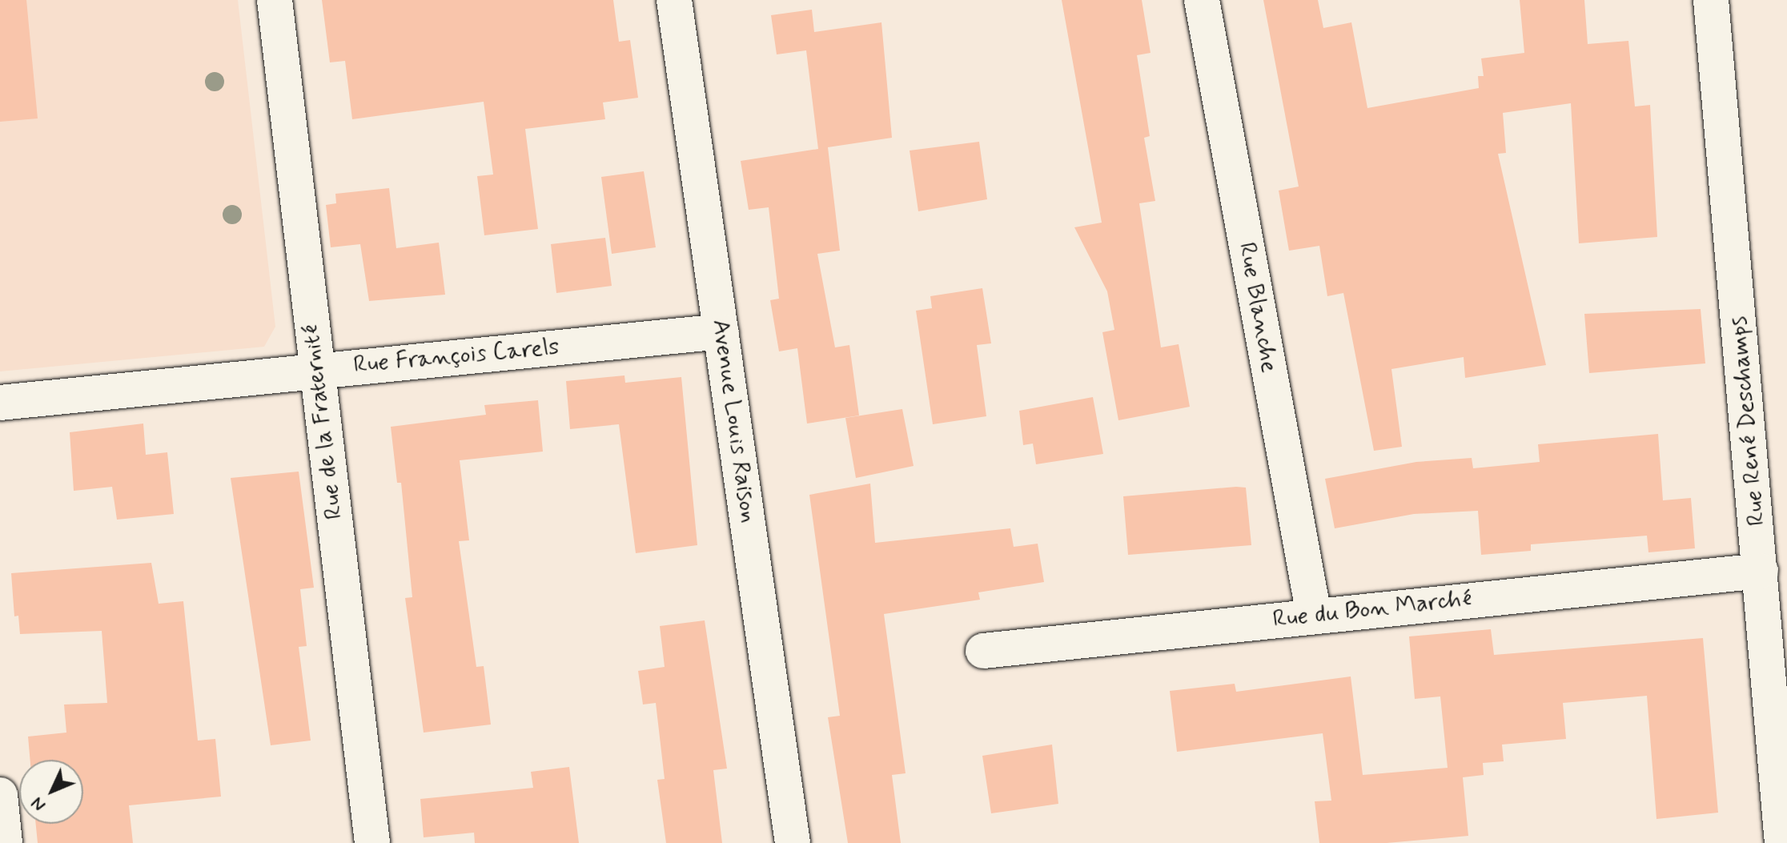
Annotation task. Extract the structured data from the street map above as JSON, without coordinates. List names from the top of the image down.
{
  "streets": {
    "street": [
      "Rue Blanche",
      "Rue François Carels",
      "Avenue Louis Raison",
      "Rue René Deschamps",
      "Rue de la Fraternité",
      "Rue du Bon Marché"
    ]
  },
  "crossings": [
    ["Rue Blanche", "Rue du Bon Marché"],
    ["Rue François Carels", "Avenue Louis Raison"],
    ["Rue François Carels", "Rue de la Fraternité"],
    ["Rue René Deschamps", "Rue du Bon Marché"]
  ],
  "north": "bottom left"
}
